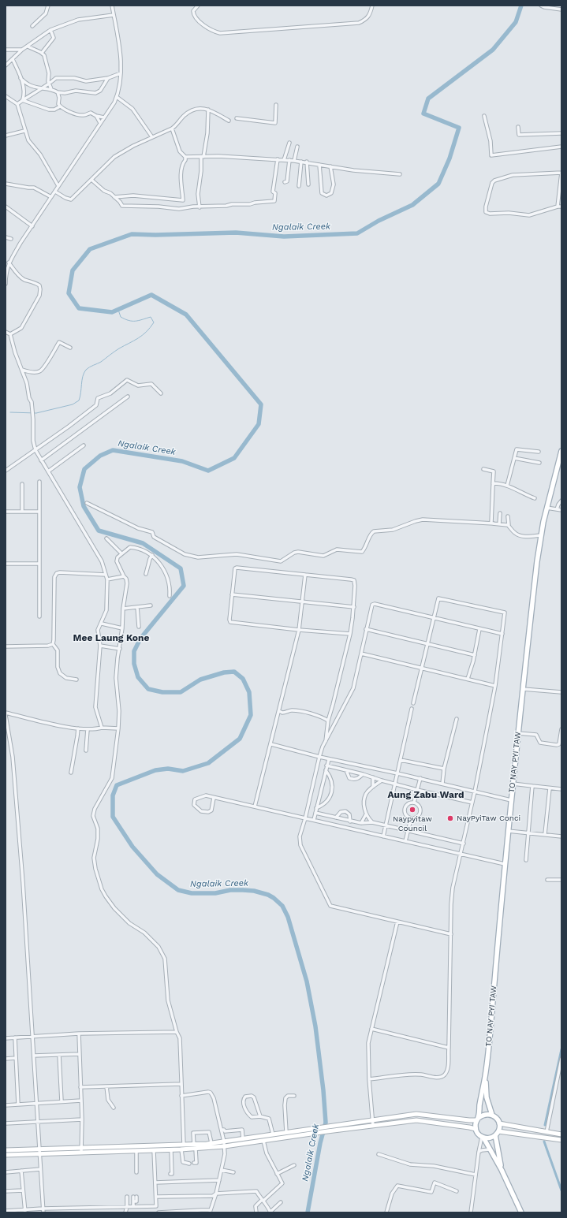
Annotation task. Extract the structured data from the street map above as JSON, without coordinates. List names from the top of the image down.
{
  "streets": {
    "main road": ["TO NAY PYI TAW"]
  },
  "districts": ["Mee Laung Kone", "Aung Zabu Ward"],
  "water": ["Ngalaik Creek"],
  "places": ["Naypyitaw Council", "NayPyiTaw Conci"]
}
